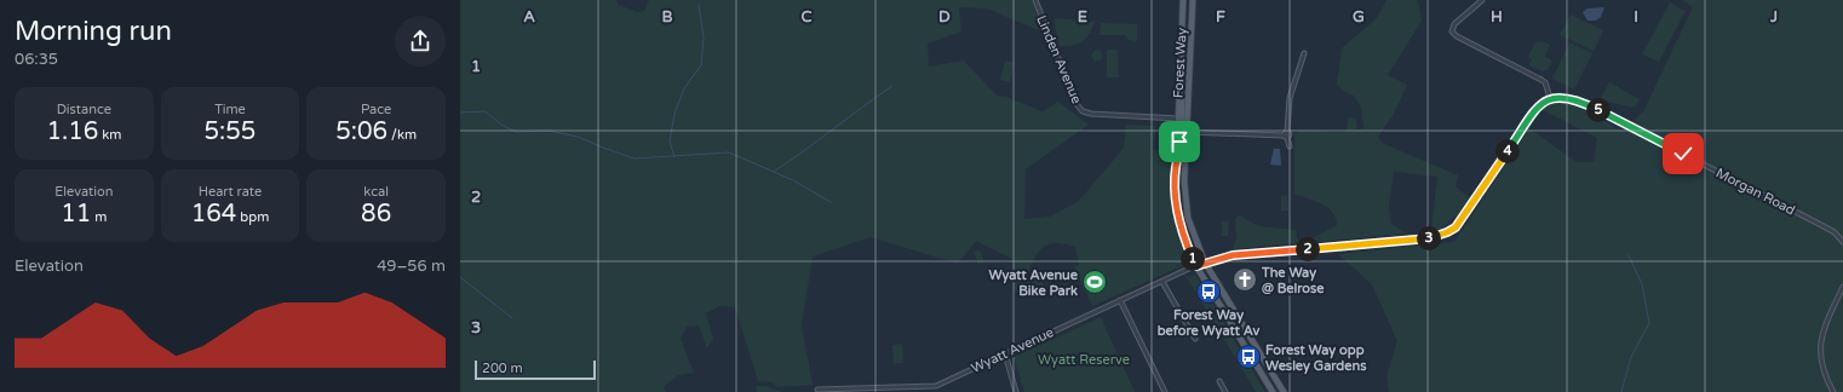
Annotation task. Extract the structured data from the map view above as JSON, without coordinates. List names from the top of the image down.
{
  "streets": {
    "main road": ["Forest Way"],
    "street": ["Linden Avenue", "Morgan Road", "Wyatt Avenue"]
  },
  "crossings": [
    ["Linden Avenue", "Forest Way"],
    ["Forest Way", "Wyatt Avenue"]
  ],
  "parks": ["Wyatt Reserve"],
  "places": {
    "church": ["The Way @ Belrose"],
    "sports": ["Wyatt Avenue Bike Park"],
    "bus stop": ["Forest Way before Wyatt Av", "Forest Way opp Wesley Gardens"]
  },
  "scale_bar": "200 m",
  "page": {
    "heading": ["Morning run", "06:35"],
    "stats": [
      ["Distance", "1.16 km"],
      ["Time", "5:55"],
      ["Pace", "5:06 /km"],
      ["Elevation", "11 m"],
      ["Heart rate", "164 bpm"],
      ["kcal", "86"]
    ],
    "pins": [
      "5",
      "4",
      "3",
      "2",
      "1"
    ],
    "chart": ["Elevation", "49–56 m"],
    "scale": "200 m"
  },
  "grid": {
    "columns": [
      "A",
      "B",
      "C",
      "D",
      "E",
      "F",
      "G",
      "H",
      "I",
      "J"
    ],
    "rows": ["1", "2", "3"]
  }
}
